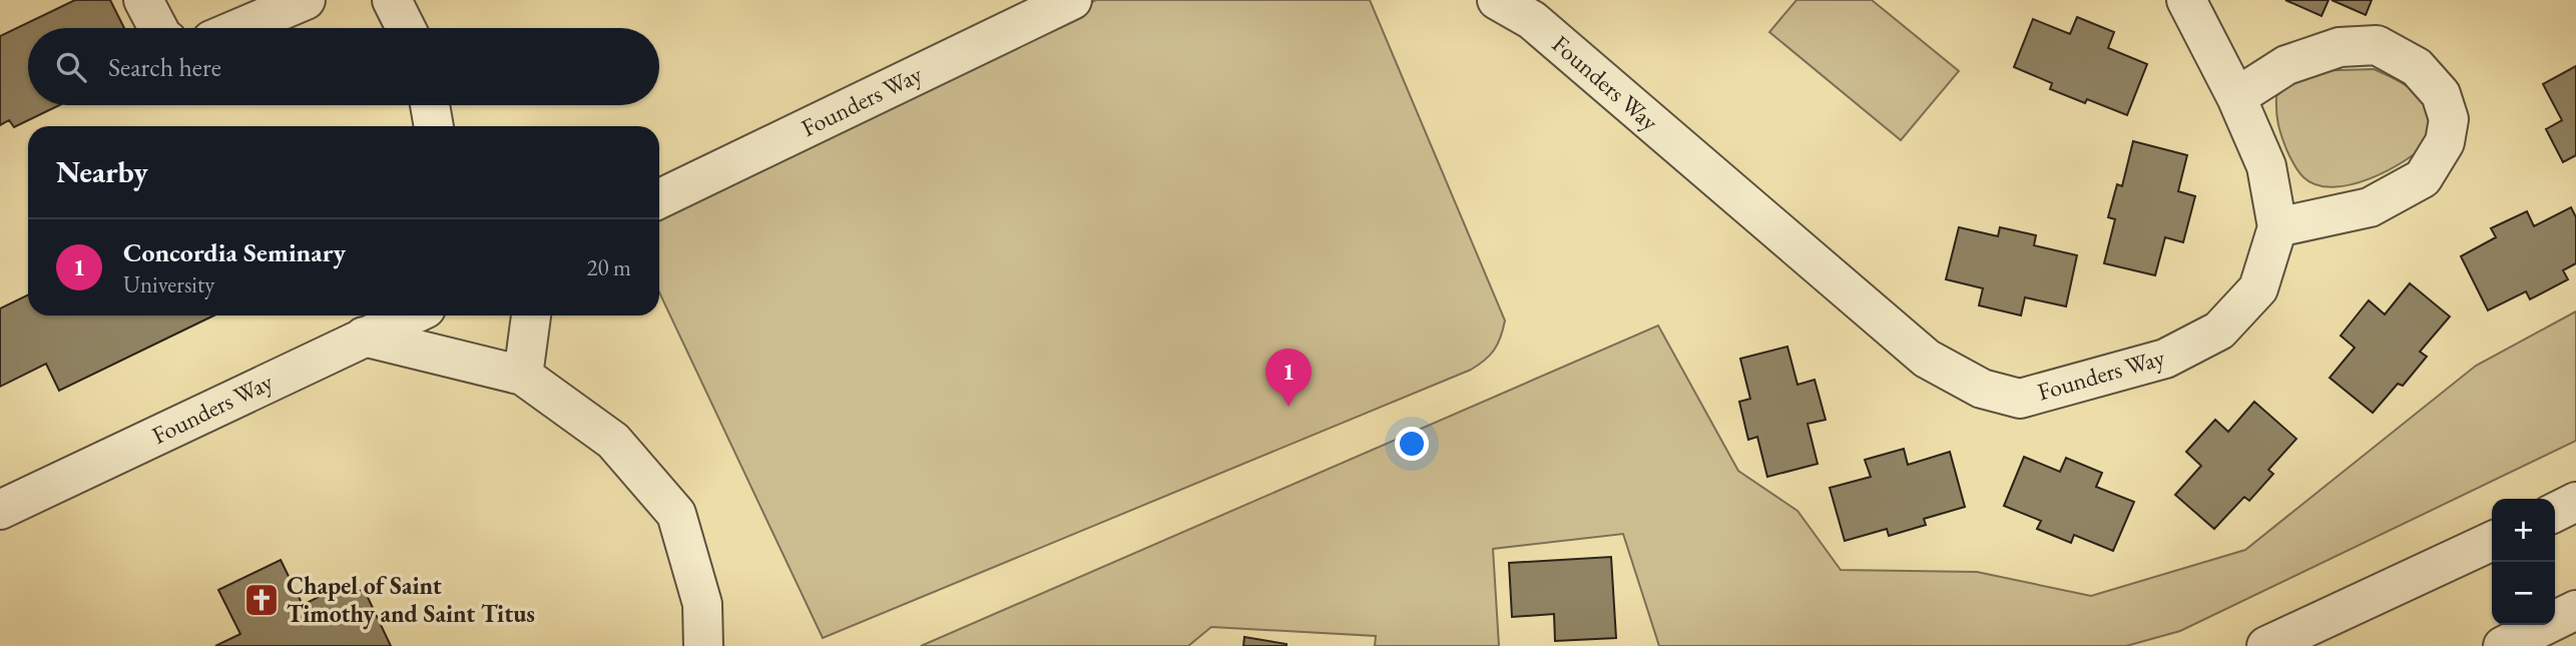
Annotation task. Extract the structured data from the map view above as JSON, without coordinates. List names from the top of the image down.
{
  "streets": {
    "street": ["Founders Way"]
  },
  "places": {
    "church": ["Chapel of Saint Timothy and Saint Titus"]
  },
  "page": {
    "search": "Search here",
    "heading": "Nearby",
    "list": [
      {
        "mark": "1",
        "name": "Concordia Seminary",
        "note": "University",
        "value": "20 m"
      }
    ],
    "pins": "1",
    "map_buttons": ["+", "−"]
  }
}
